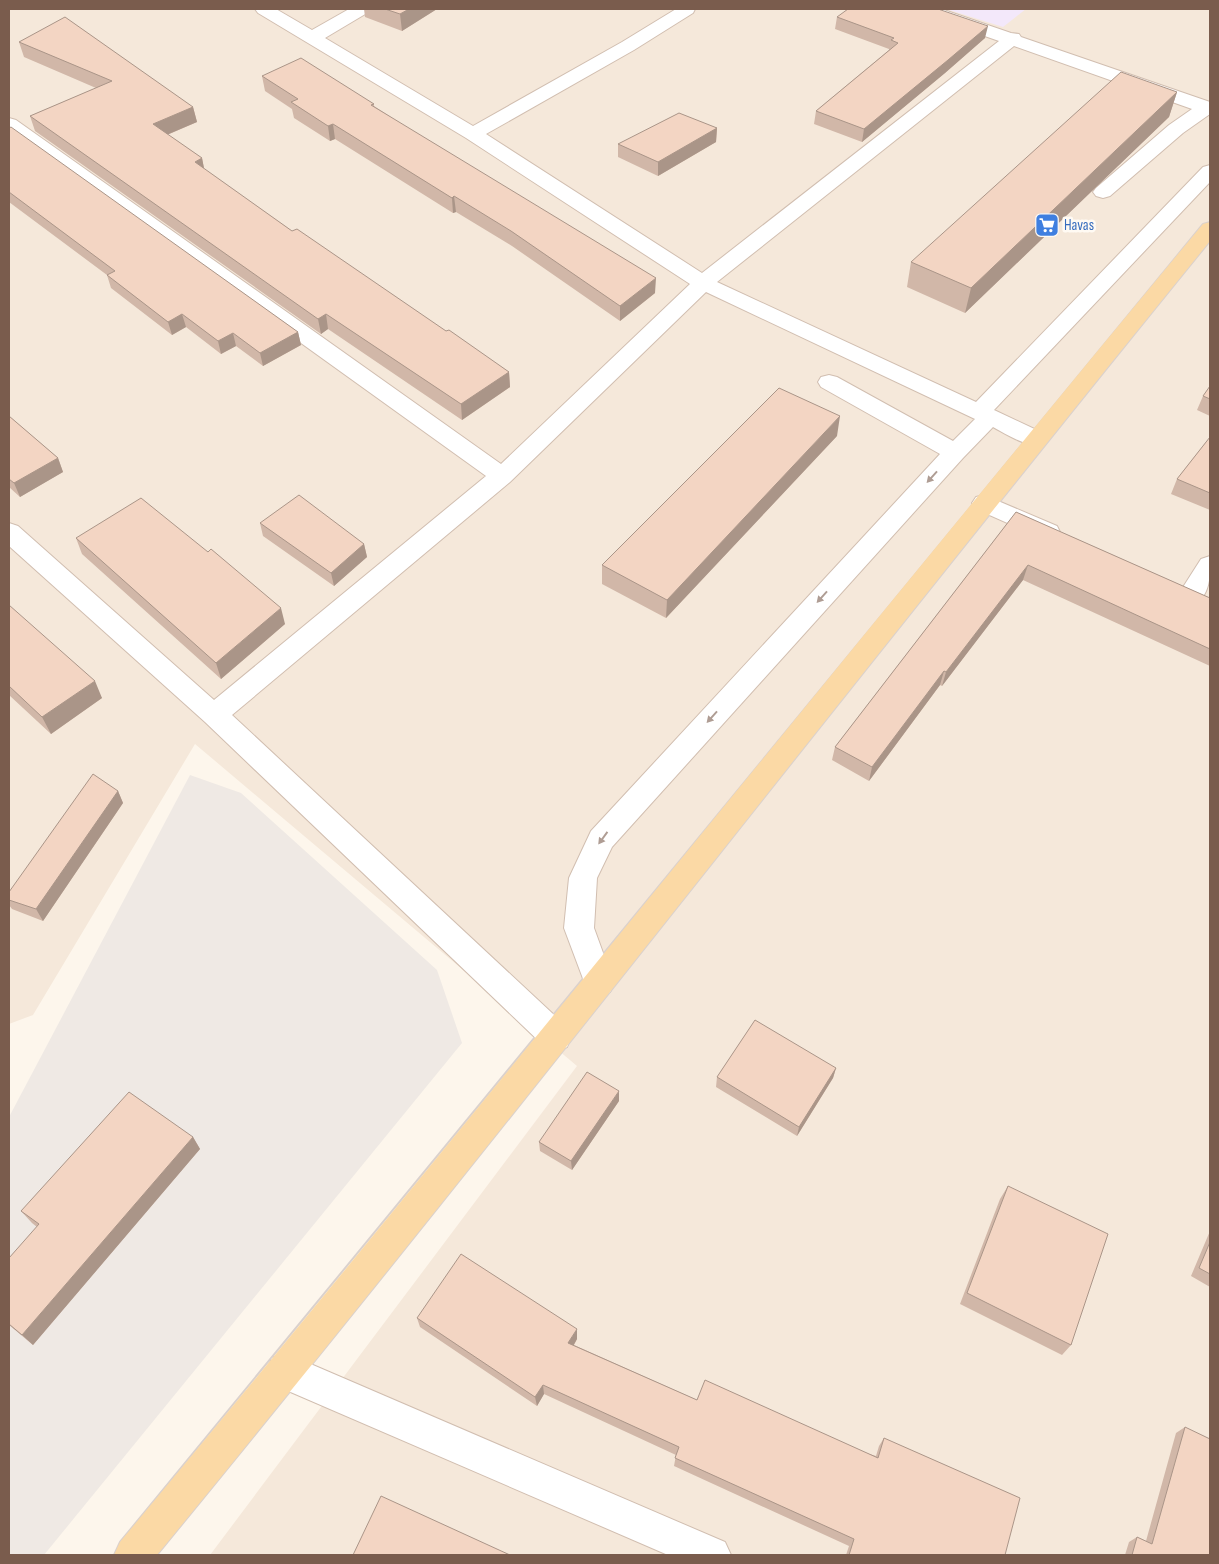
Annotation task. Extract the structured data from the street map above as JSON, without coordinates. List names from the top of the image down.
{
  "places": {
    "supermarket": ["Havas"]
  }
}
